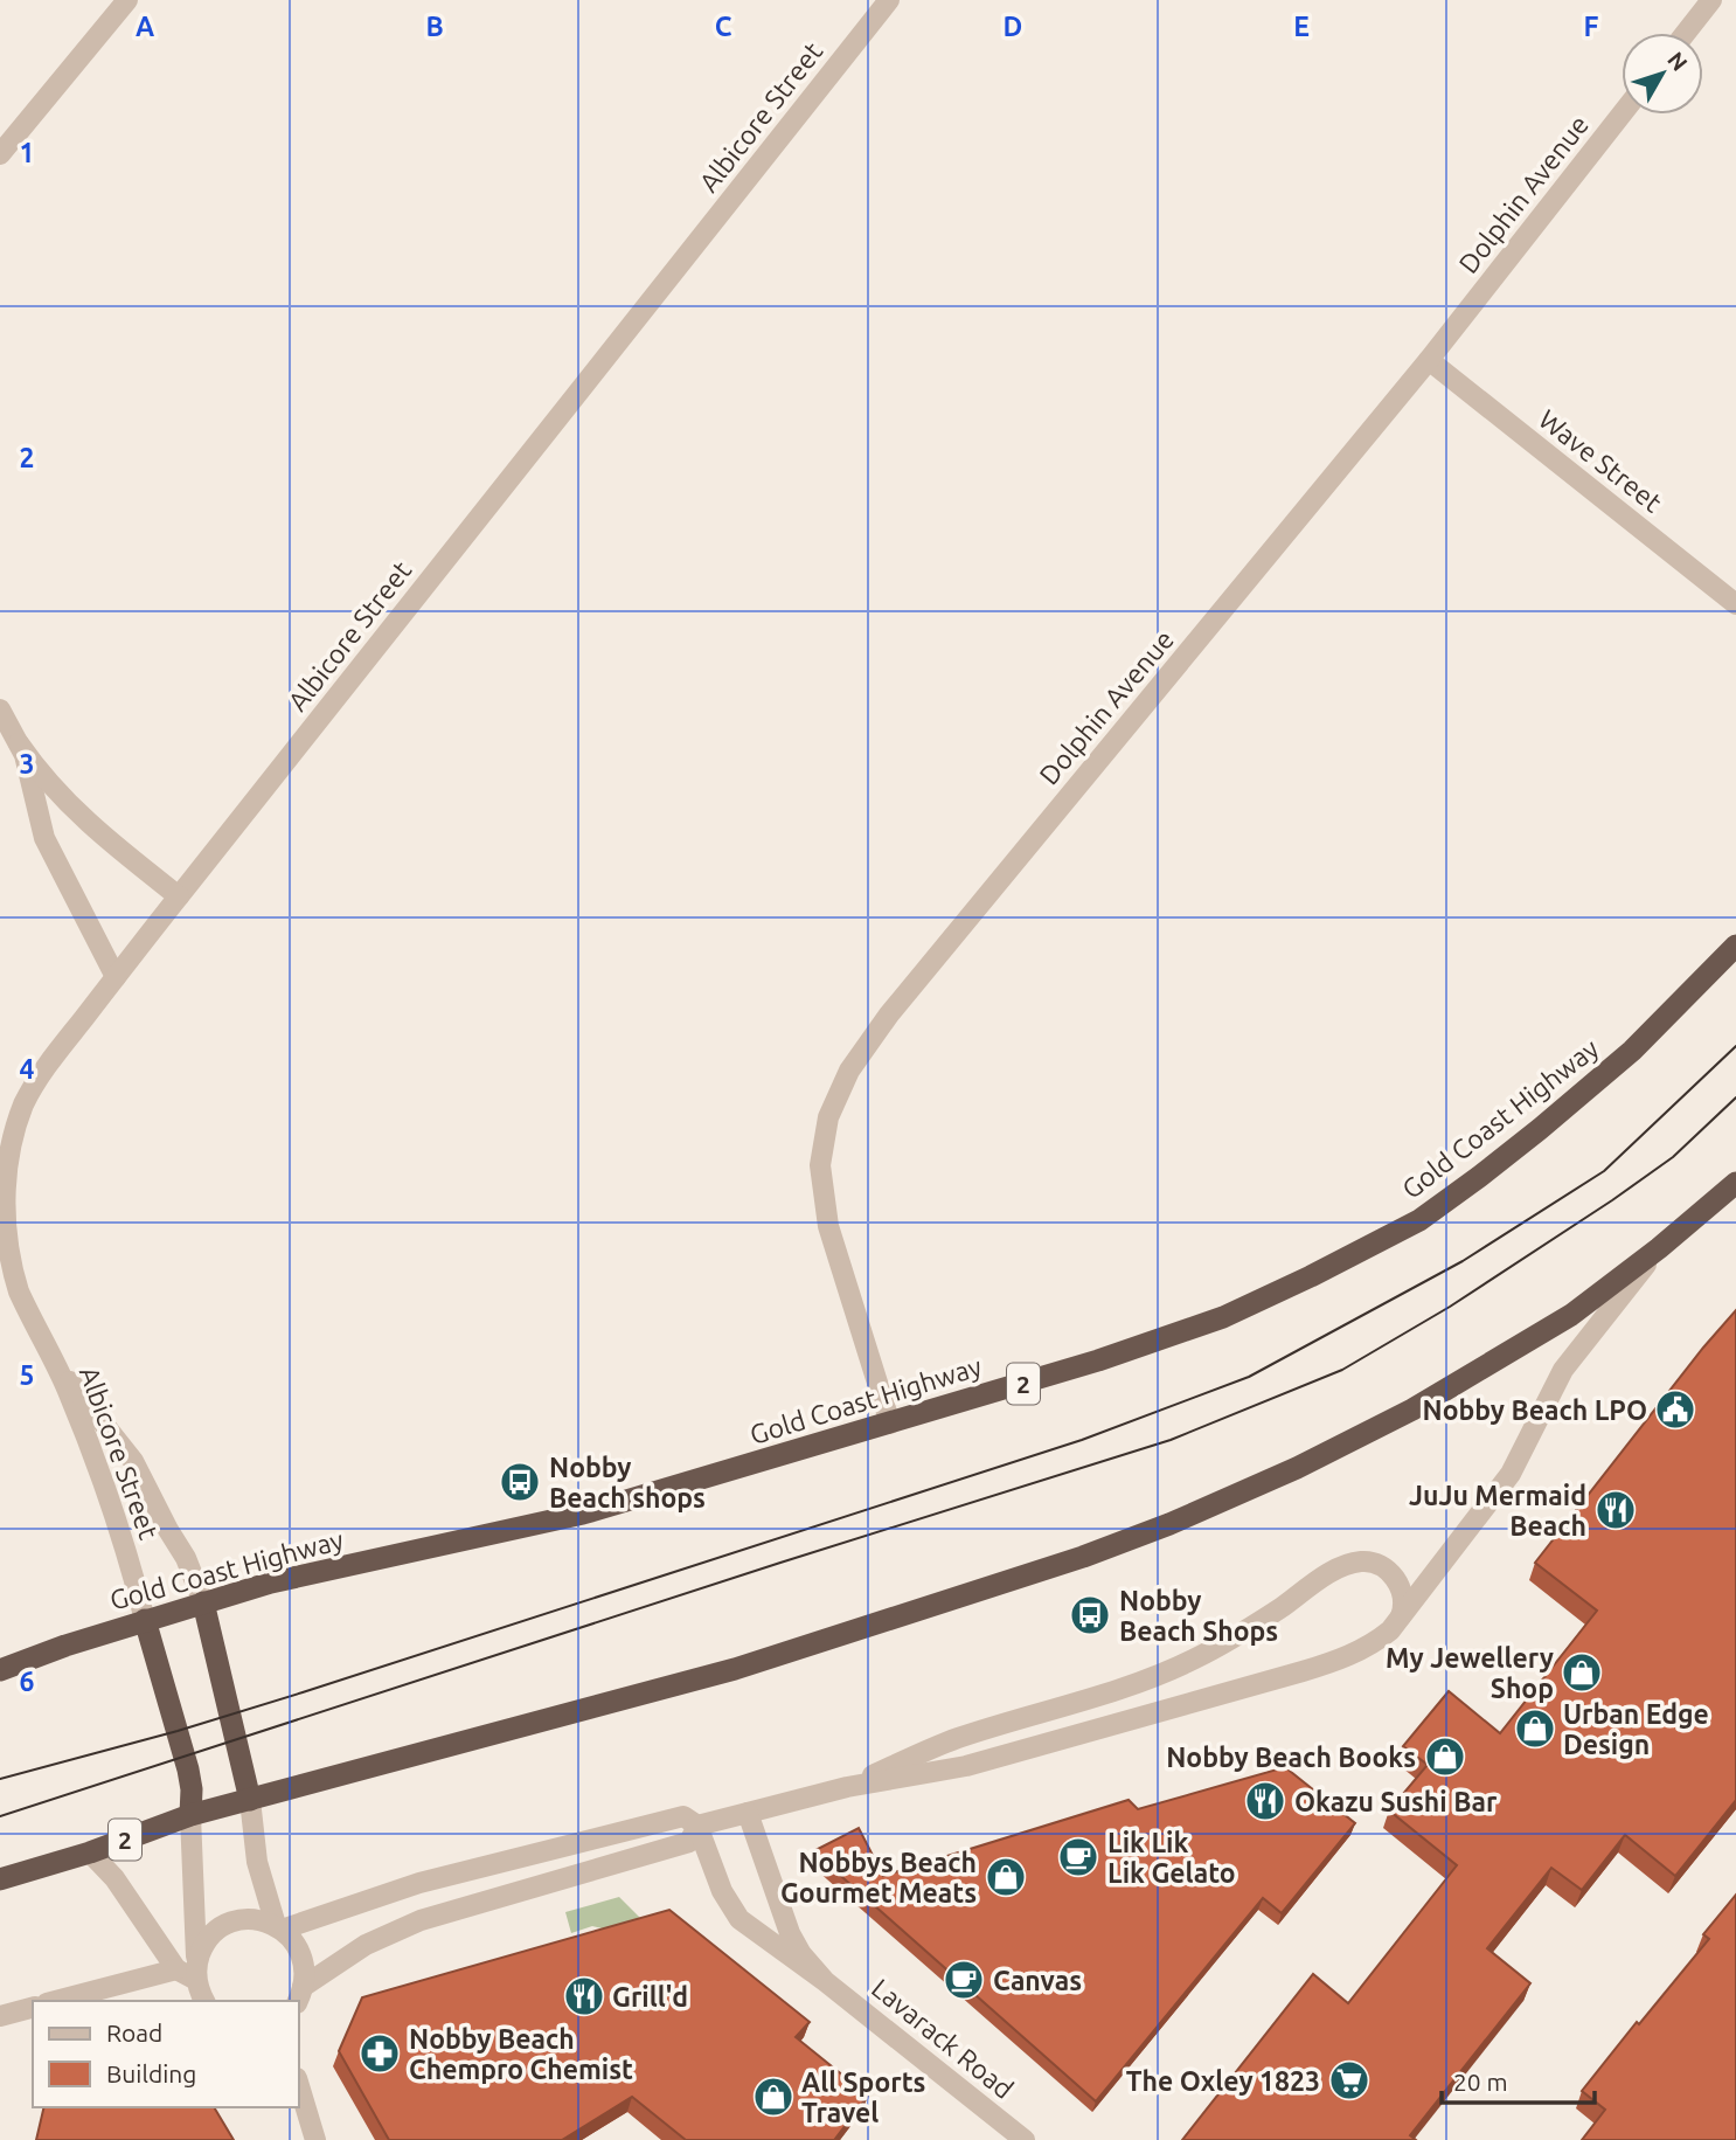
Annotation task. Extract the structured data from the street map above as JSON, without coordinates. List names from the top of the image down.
{
  "streets": {
    "highway": ["Gold Coast Highway", "2"],
    "street": [
      "Albicore Street",
      "Dolphin Avenue",
      "Wave Street",
      "Lavarack Road"
    ]
  },
  "crossings": [
    ["Albicore Street", "Gold Coast Highway"],
    ["Dolphin Avenue", "Wave Street"],
    ["Dolphin Avenue", "Gold Coast Highway"]
  ],
  "places": {
    "public building": ["Nobby Beach LPO"],
    "bus stop": ["Nobby Beach shops", "Nobby Beach Shops"],
    "restaurant": ["JuJu Mermaid Beach", "Okazu Sushi Bar", "Grill'd"],
    "shop": [
      "My Jewellery Shop",
      "Urban Edge Design",
      "Nobby Beach Books",
      "Nobbys Beach Gourmet Meats",
      "All Sports Travel"
    ],
    "cafe": ["Lik Lik Lik Gelato", "Canvas"],
    "pharmacy": ["Nobby Beach Chempro Chemist"],
    "supermarket": ["The Oxley 1823"]
  },
  "legend": ["Road", "Building"],
  "scale_bar": "20 m",
  "north": "top right",
  "grid": {
    "columns": [
      "A",
      "B",
      "C",
      "D",
      "E",
      "F"
    ],
    "rows": [
      "1",
      "2",
      "3",
      "4",
      "5",
      "6"
    ]
  }
}
